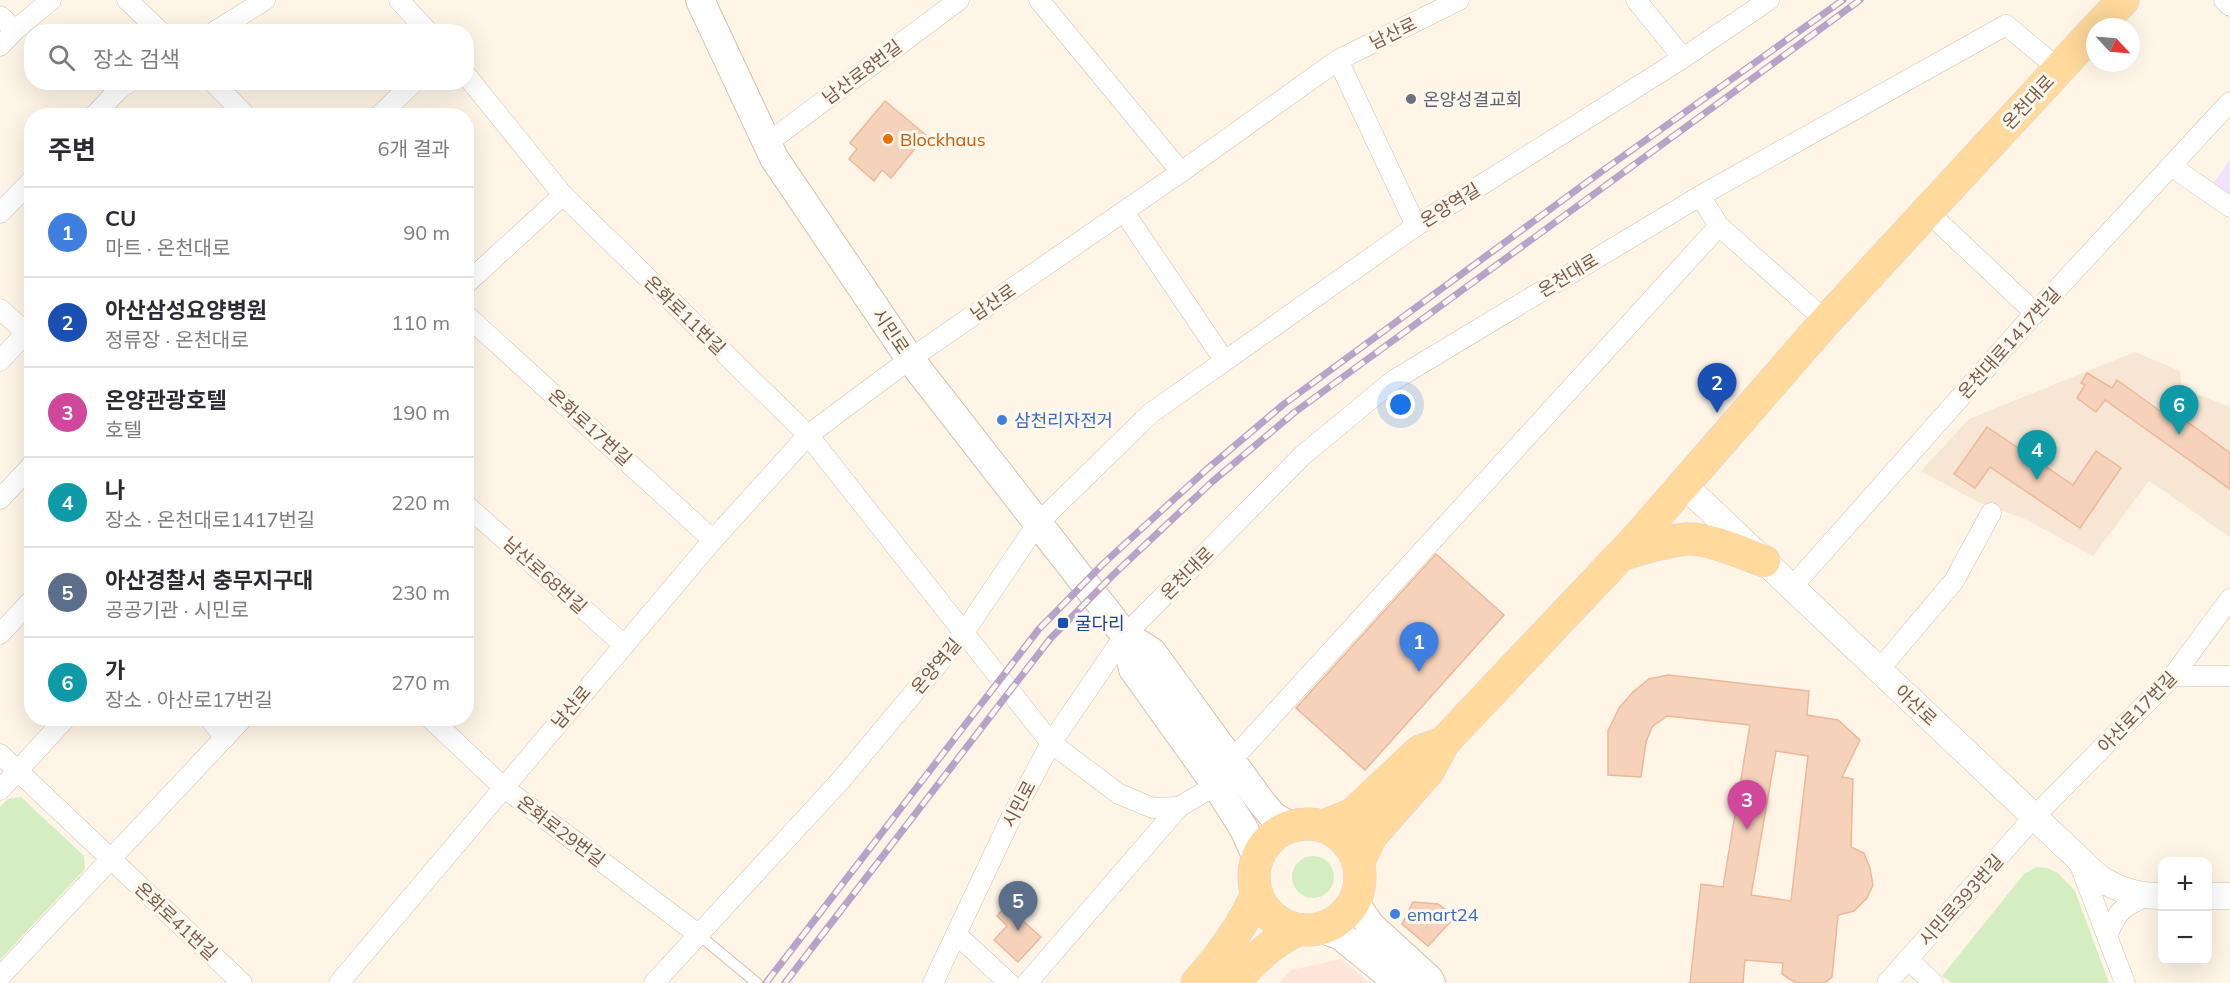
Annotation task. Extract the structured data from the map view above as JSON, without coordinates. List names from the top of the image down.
{
  "streets": {
    "main road": ["온천대로", "시민로"],
    "street": [
      "남산로",
      "남산로8번길",
      "온양역길",
      "온화로11번길",
      "온천대로1417번길",
      "온화로17번길",
      "남산로68번길",
      "아산로",
      "아산로17번길",
      "온화로29번길",
      "시민로393번길",
      "온화로41번길"
    ]
  },
  "crossings": [
    ["남산로", "온화로11번길"],
    ["남산로", "시민로"],
    ["남산로", "온화로17번길"],
    ["남산로", "남산로68번길"],
    ["남산로", "온화로29번길"],
    ["남산로8번길", "시민로"],
    ["온천대로", "시민로"],
    ["온천대로", "아산로"],
    ["온양역길", "시민로"],
    ["온양역길", "온화로29번길"],
    ["온천대로1417번길", "아산로"],
    ["아산로", "아산로17번길"],
    ["아산로", "시민로393번길"],
    ["아산로17번길", "시민로393번길"]
  ],
  "places": {
    "other": [
      "온양성결교회",
      "Blockhaus",
      "삼천리자전거",
      "emart24"
    ],
    "transit": ["굴다리"]
  },
  "north": "bottom right",
  "page": {
    "search": "장소 검색",
    "heading": ["주변", "6개 결과"],
    "list": [
      {
        "mark": "1",
        "name": "CU",
        "note": "마트 · 온천대로",
        "value": "90 m"
      },
      {
        "mark": "2",
        "name": "아산삼성요양병원",
        "note": "정류장 · 온천대로",
        "value": "110 m"
      },
      {
        "mark": "3",
        "name": "온양관광호텔",
        "note": "호텔",
        "value": "190 m"
      },
      {
        "mark": "4",
        "name": "나",
        "note": "장소 · 온천대로1417번길",
        "value": "220 m"
      },
      {
        "mark": "5",
        "name": "아산경찰서 충무지구대",
        "note": "공공기관 · 시민로",
        "value": "230 m"
      },
      {
        "mark": "6",
        "name": "가",
        "note": "장소 · 아산로17번길",
        "value": "270 m"
      }
    ],
    "pins": [
      "2",
      "6",
      "4",
      "1",
      "3",
      "5"
    ],
    "map_buttons": ["+", "−"]
  }
}
